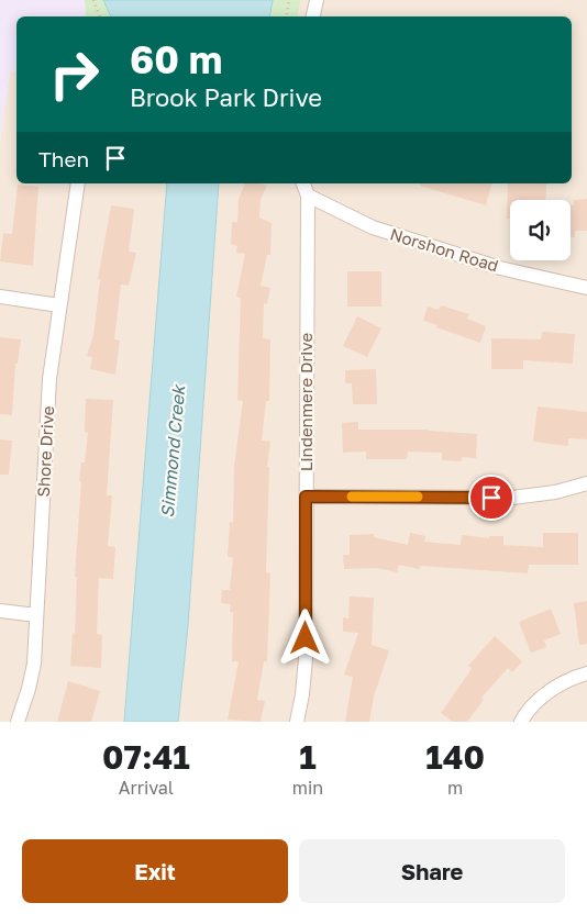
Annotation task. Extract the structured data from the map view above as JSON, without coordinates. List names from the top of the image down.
{
  "streets": {
    "street": ["Norshon Road", "Lindenmere Drive", "Shore Drive"]
  },
  "crossings": [
    ["Norshon Road", "Lindenmere Drive"]
  ],
  "water": ["Simmond Creek"],
  "page": {
    "turn": ["60 m", "Brook Park Drive"],
    "then": "Then",
    "eta": [
      "07:41",
      "Arrival",
      "1",
      "min",
      "140",
      "m"
    ],
    "buttons": ["Exit", "Share"]
  }
}
